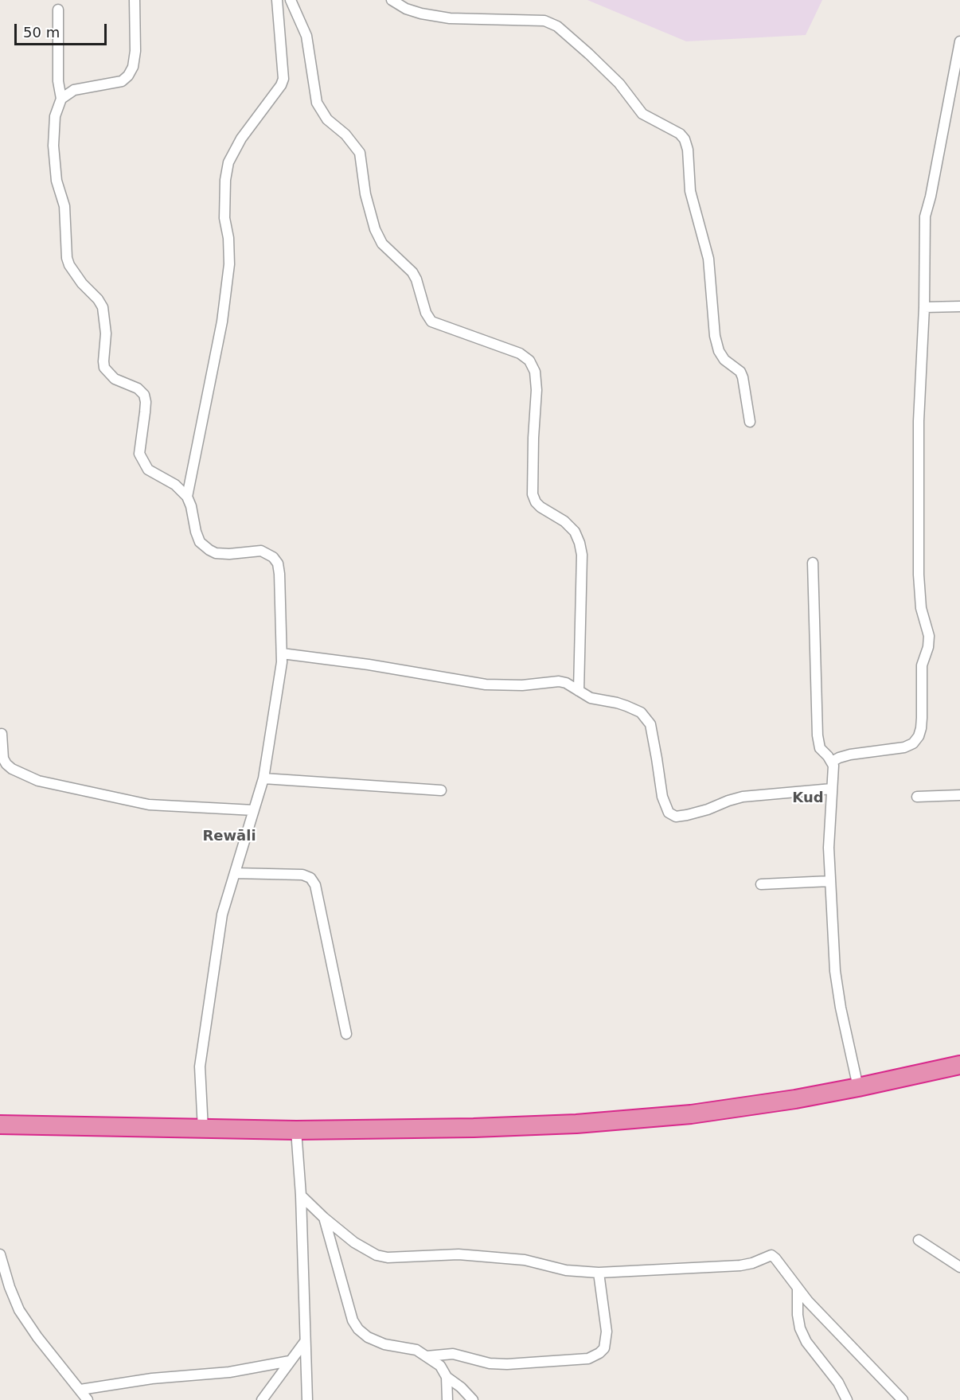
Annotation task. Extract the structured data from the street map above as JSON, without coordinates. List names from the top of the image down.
{
  "districts": ["Kud", "Rewāli"],
  "scale_bar": "50 m"
}
